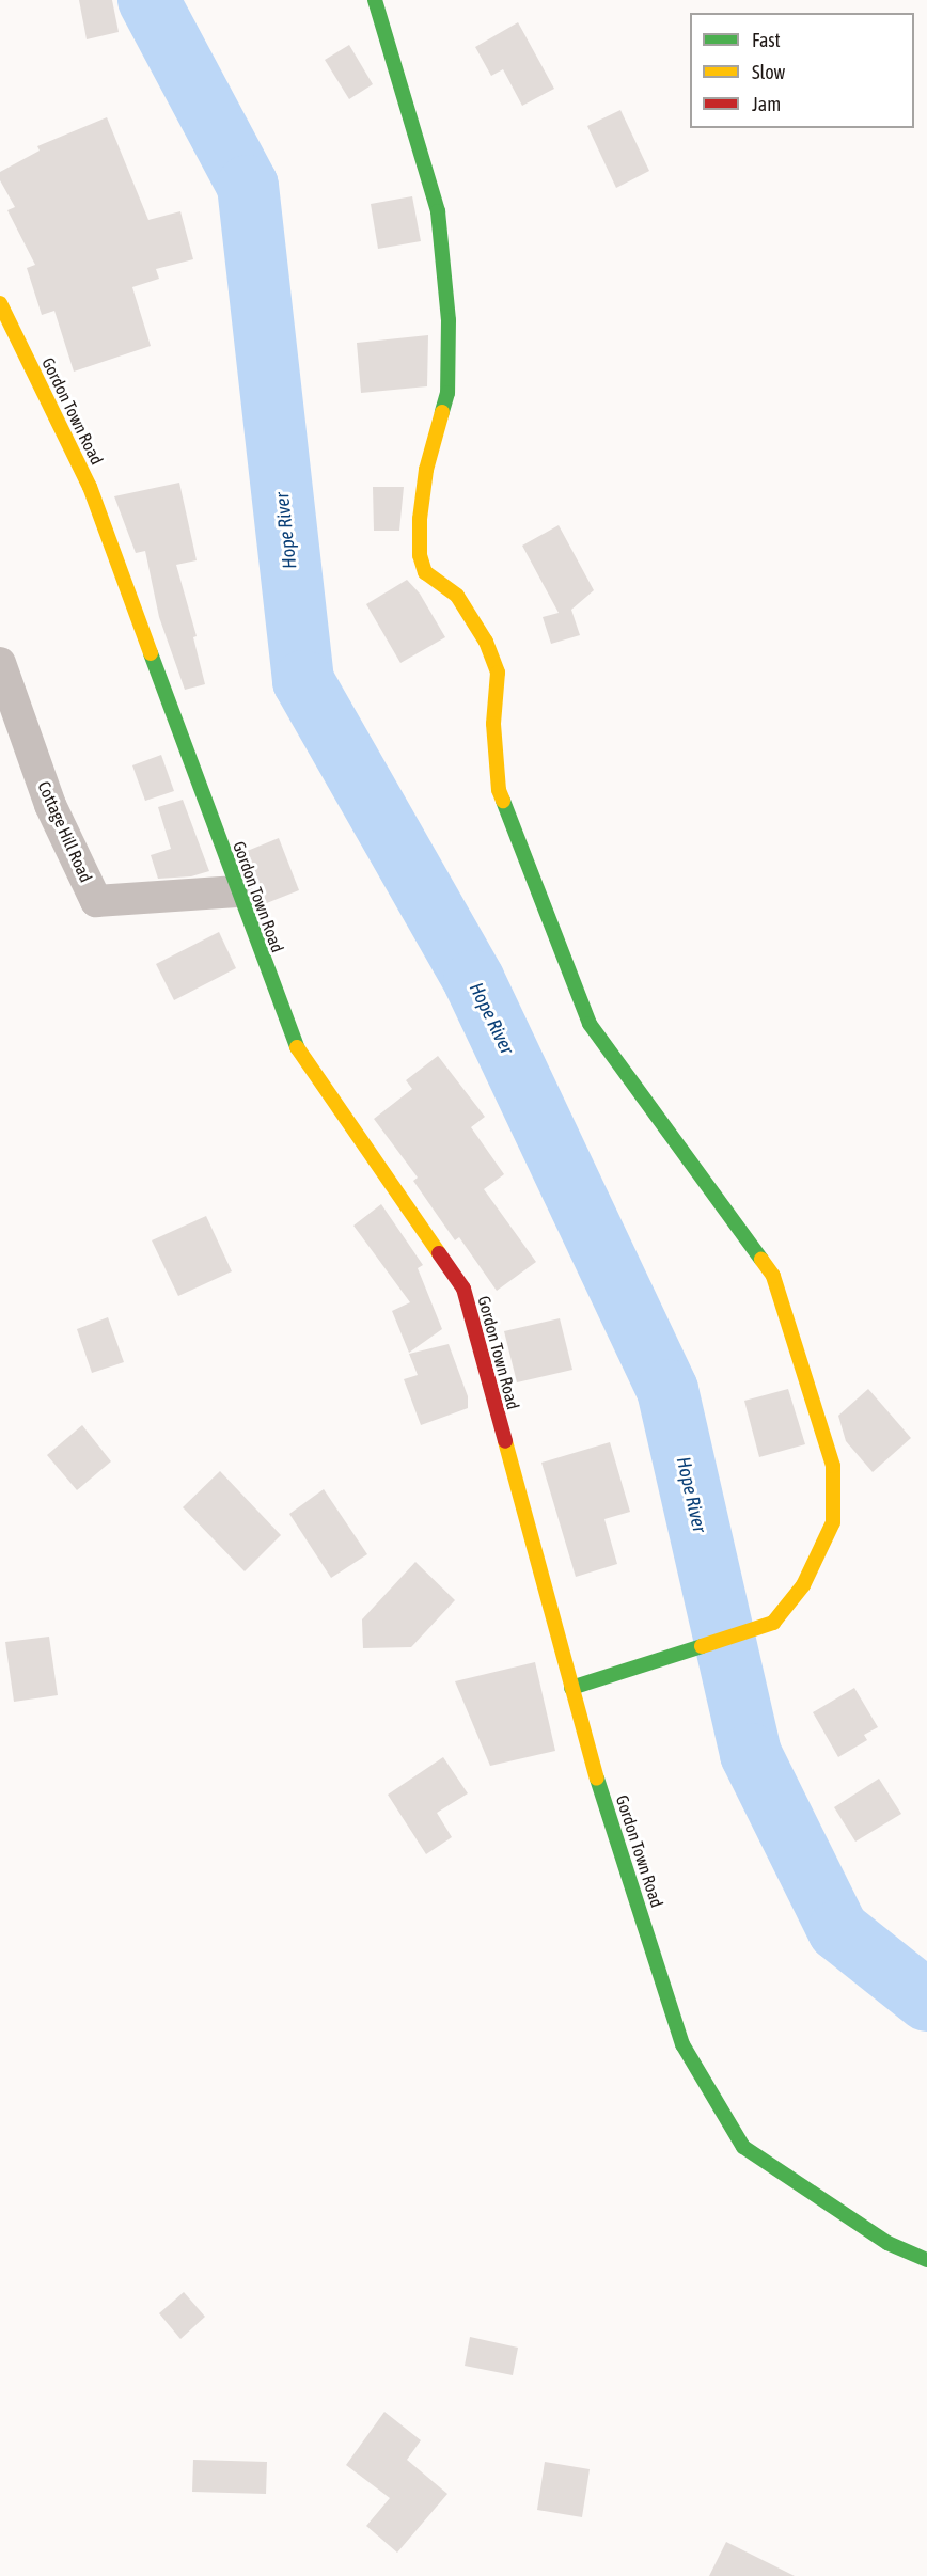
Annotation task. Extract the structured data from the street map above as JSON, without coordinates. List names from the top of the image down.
{
  "streets": {
    "street": ["Gordon Town Road", "Cottage Hill Road"]
  },
  "crossings": [
    ["Gordon Town Road", "Cottage Hill Road"]
  ],
  "water": ["Hope River"],
  "legend": ["Fast", "Slow", "Jam"]
}
